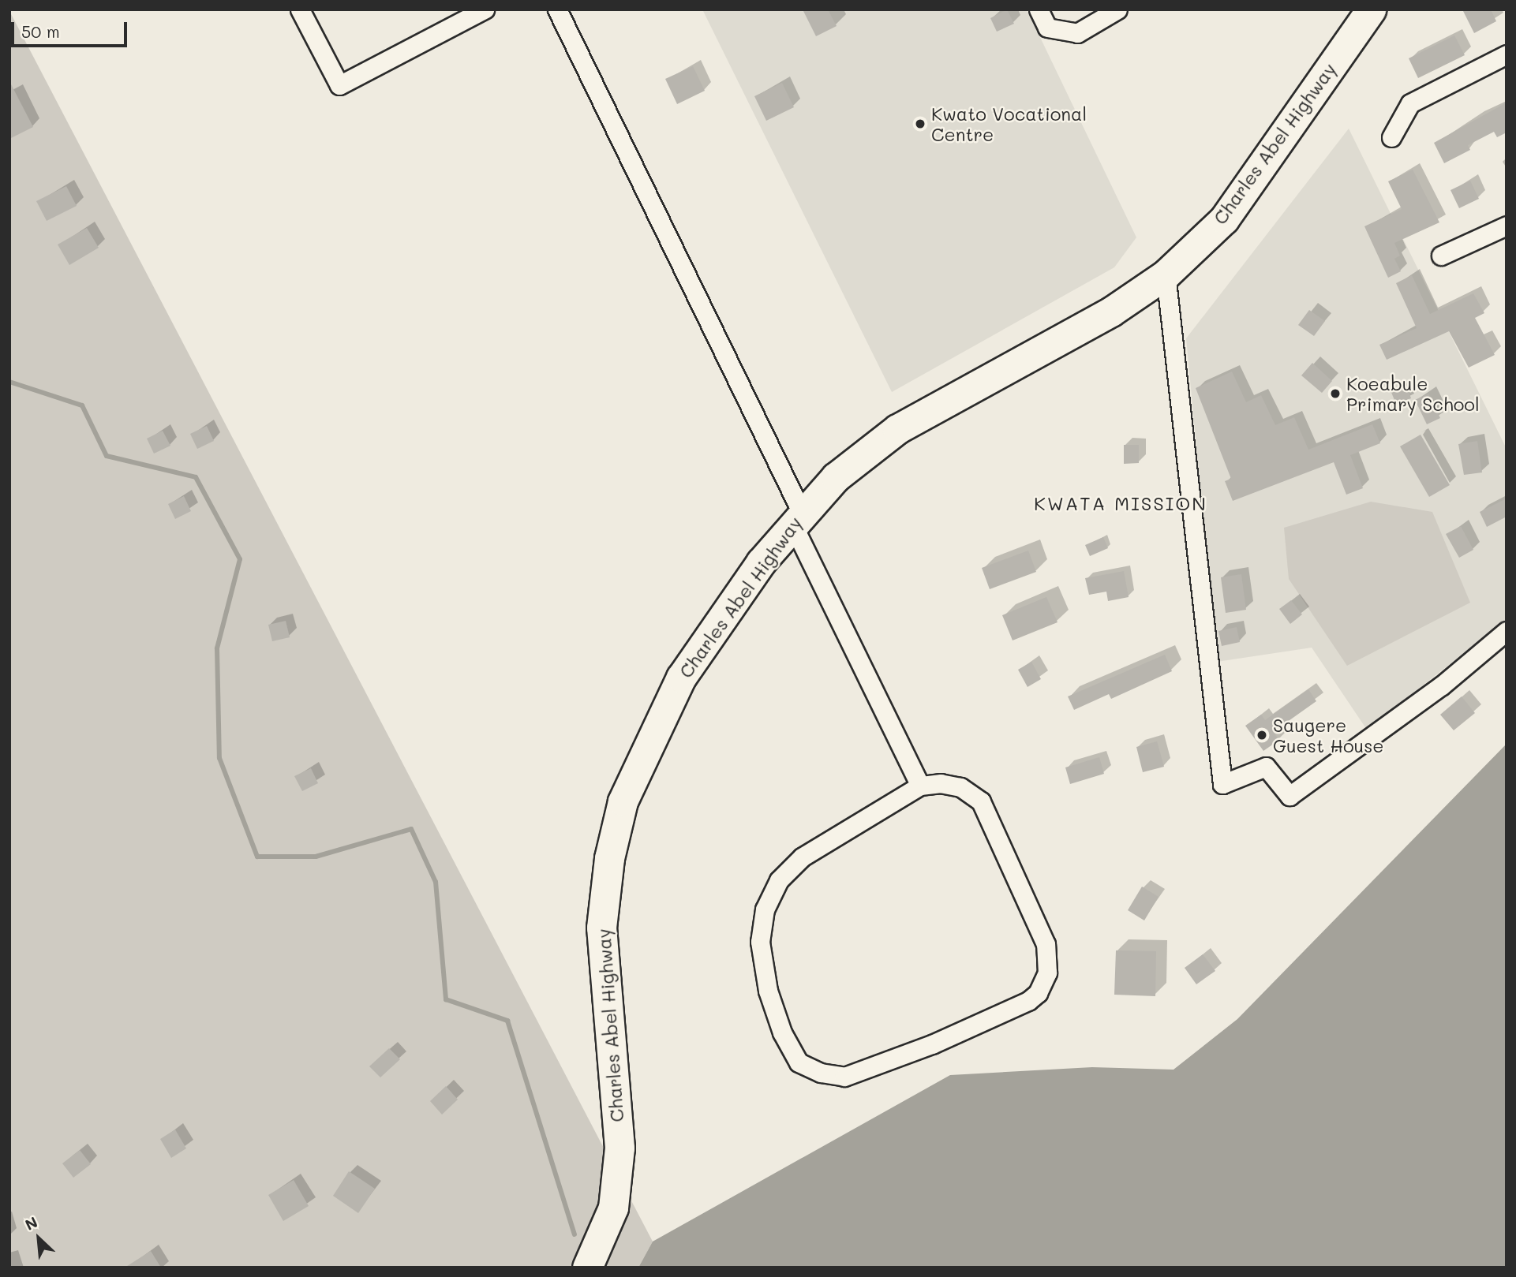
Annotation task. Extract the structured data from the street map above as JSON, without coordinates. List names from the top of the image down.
{
  "streets": {
    "main road": ["Charles Abel Highway"]
  },
  "districts": ["KWATA MISSION"],
  "places": ["Kwato Vocational Centre", "Koeabule Primary School", "Saugere Guest House"],
  "scale_bar": "50 m",
  "north": "top left"
}
